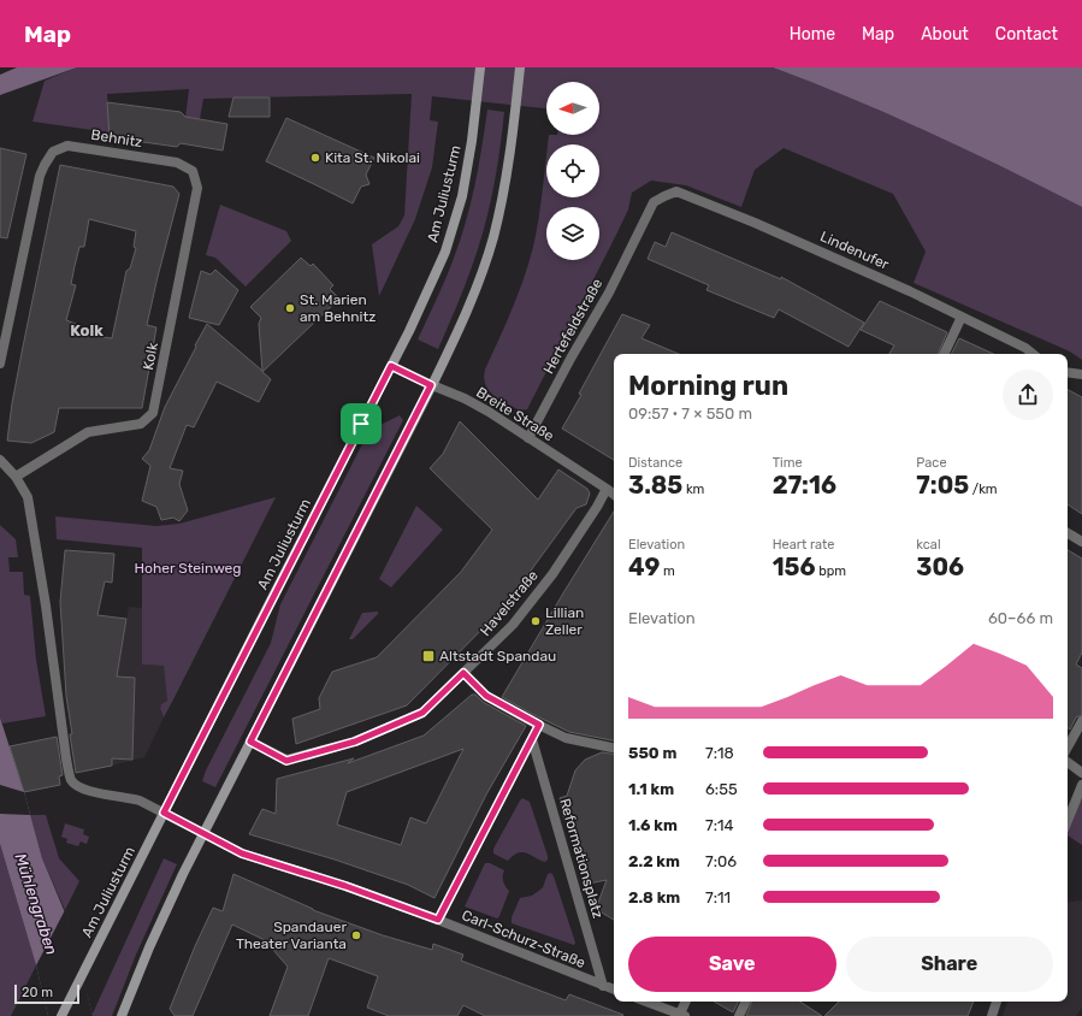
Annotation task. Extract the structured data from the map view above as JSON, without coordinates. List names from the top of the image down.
{
  "streets": {
    "main road": ["Am Juliusturm"],
    "street": [
      "Behnitz",
      "Lindenufer",
      "Hertefeldstraße",
      "Kolk",
      "Breite Straße",
      "Havelstraße",
      "Reformationsplatz",
      "Carl-Schurz-Straße"
    ]
  },
  "crossings": [
    ["Behnitz", "Kolk"],
    ["Am Juliusturm", "Breite Straße"],
    ["Lindenufer", "Hertefeldstraße"],
    ["Hertefeldstraße", "Breite Straße"],
    ["Breite Straße", "Havelstraße"],
    ["Reformationsplatz", "Carl-Schurz-Straße"]
  ],
  "districts": ["Kolk"],
  "water": ["Mühlengraben"],
  "parks": ["Hoher Steinweg"],
  "places": {
    "other": [
      "Kita St. Nikolai",
      "St. Marien am Behnitz",
      "Lillian Zeller",
      "Spandauer Theater Varianta"
    ],
    "transit": ["Altstadt Spandau"]
  },
  "scale_bar": "20 m",
  "north": "left",
  "page": {
    "header": "Map",
    "nav": [
      "Home",
      "Map",
      "About",
      "Contact"
    ],
    "heading": ["Morning run", "09:57 · 7 × 550 m"],
    "stats": [
      ["Distance", "3.85 km"],
      ["Time", "27:16"],
      ["Pace", "7:05 /km"],
      ["Elevation", "49 m"],
      ["Heart rate", "156 bpm"],
      ["kcal", "306"]
    ],
    "chart": ["Elevation", "60–66 m"],
    "list": [
      {
        "name": "550 m",
        "note": "7:18"
      },
      {
        "name": "1.1 km",
        "note": "6:55"
      },
      {
        "name": "1.6 km",
        "note": "7:14"
      },
      {
        "name": "2.2 km",
        "note": "7:06"
      },
      {
        "name": "2.8 km",
        "note": "7:11"
      }
    ],
    "buttons": ["Save", "Share"],
    "scale": "20 m"
  }
}
